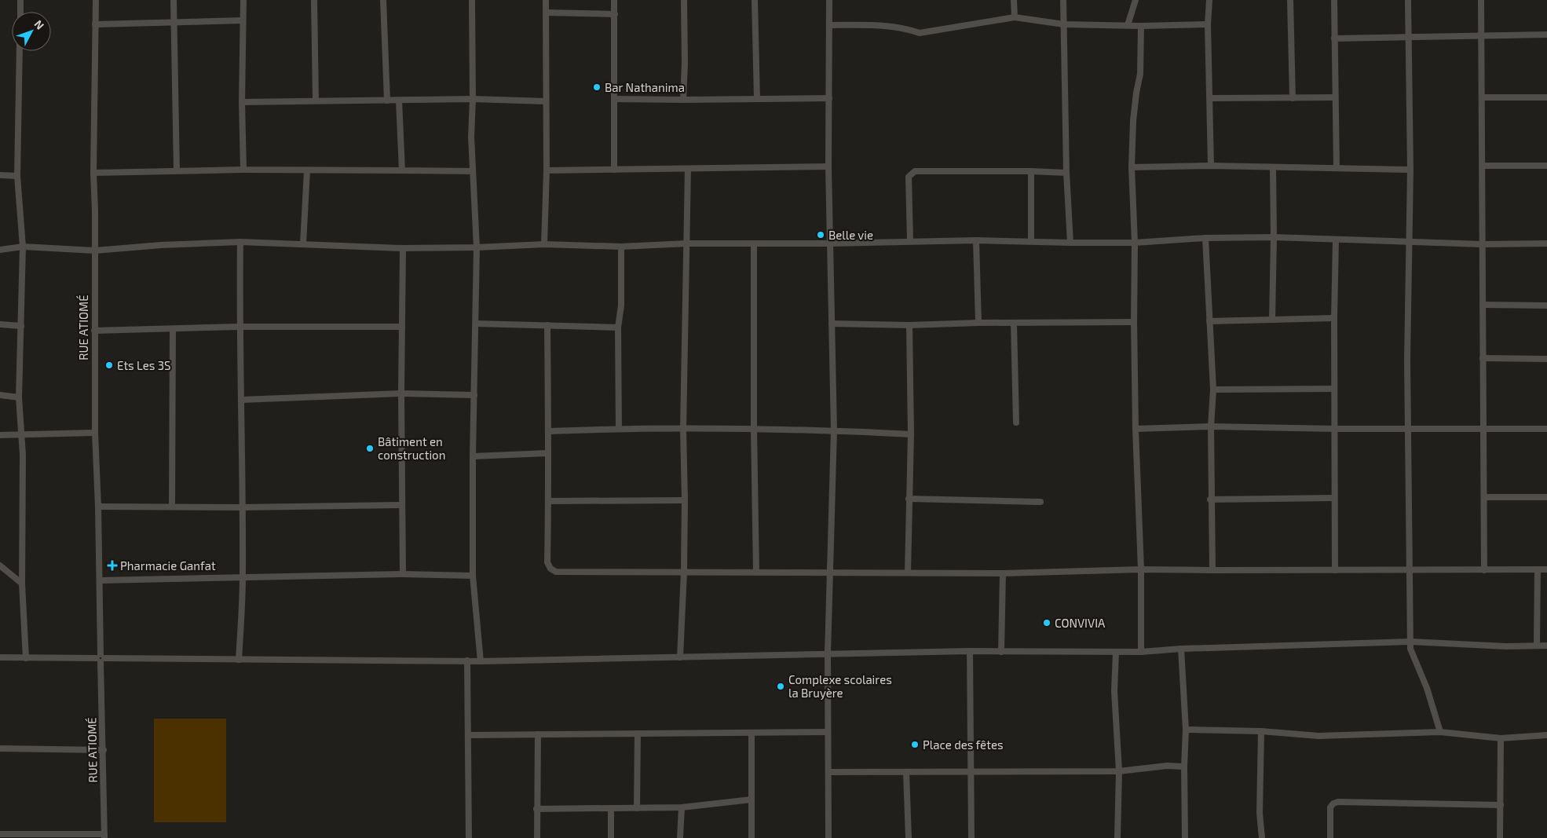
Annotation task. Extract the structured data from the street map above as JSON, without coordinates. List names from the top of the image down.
{
  "streets": {
    "street": ["RUE ATIOMÉ"]
  },
  "places": {
    "other": [
      "Bar Nathanima",
      "Belle vie",
      "Ets Les 3S",
      "Bâtiment en construction",
      "CONVIVIA",
      "Complexe scolaires la Bruyère",
      "Place des fêtes"
    ],
    "health": ["Pharmacie Ganfat"]
  },
  "north": "top right"
}
